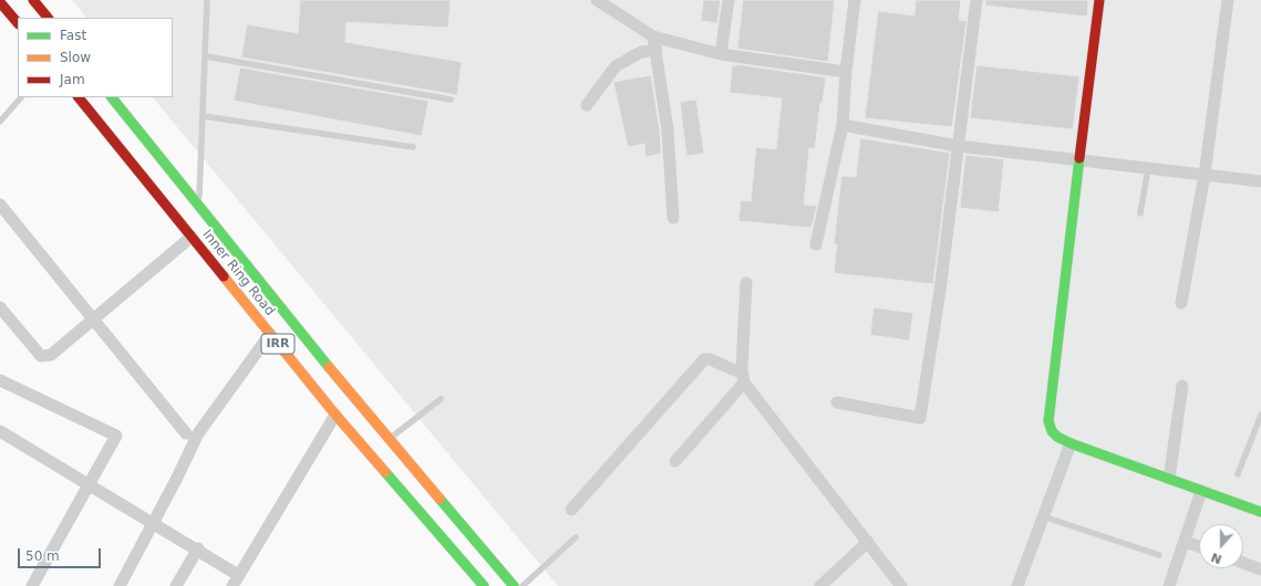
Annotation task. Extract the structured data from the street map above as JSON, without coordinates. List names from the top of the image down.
{
  "streets": {
    "main road": ["Inner Ring Road", "IRR"]
  },
  "legend": ["Fast", "Slow", "Jam"],
  "scale_bar": "50 m",
  "north": "bottom"
}
